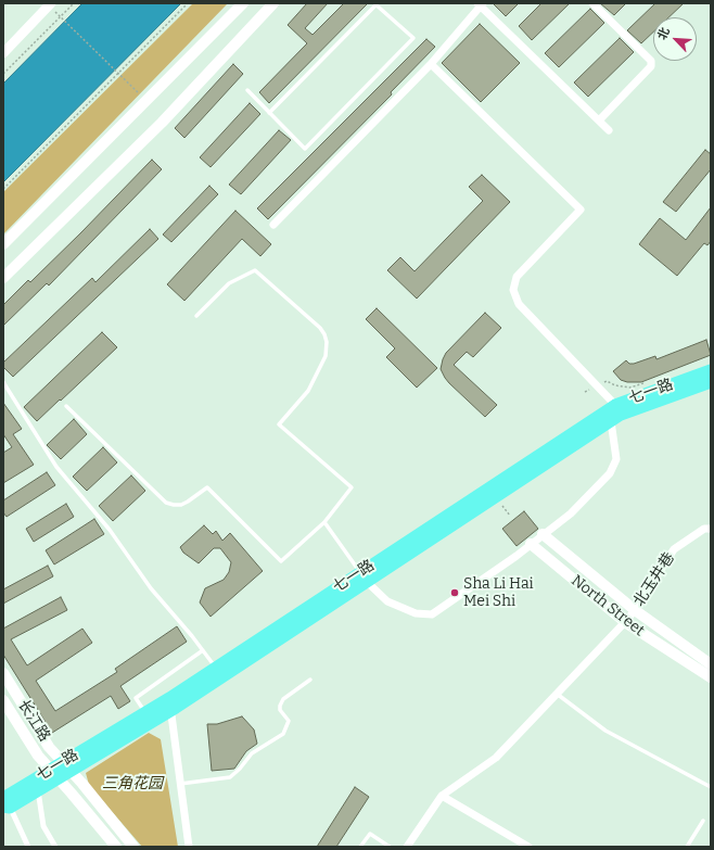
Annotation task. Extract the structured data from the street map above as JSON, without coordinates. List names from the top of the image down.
{
  "streets": {
    "main road": ["七一路", "North Street", "长江路"],
    "street": ["北玉井巷"]
  },
  "crossings": [
    ["七一路", "长江路"],
    ["北玉井巷", "North Street"]
  ],
  "parks": ["三角花园"],
  "places": ["Sha Li Hai Mei Shi"],
  "north": "top left"
}
